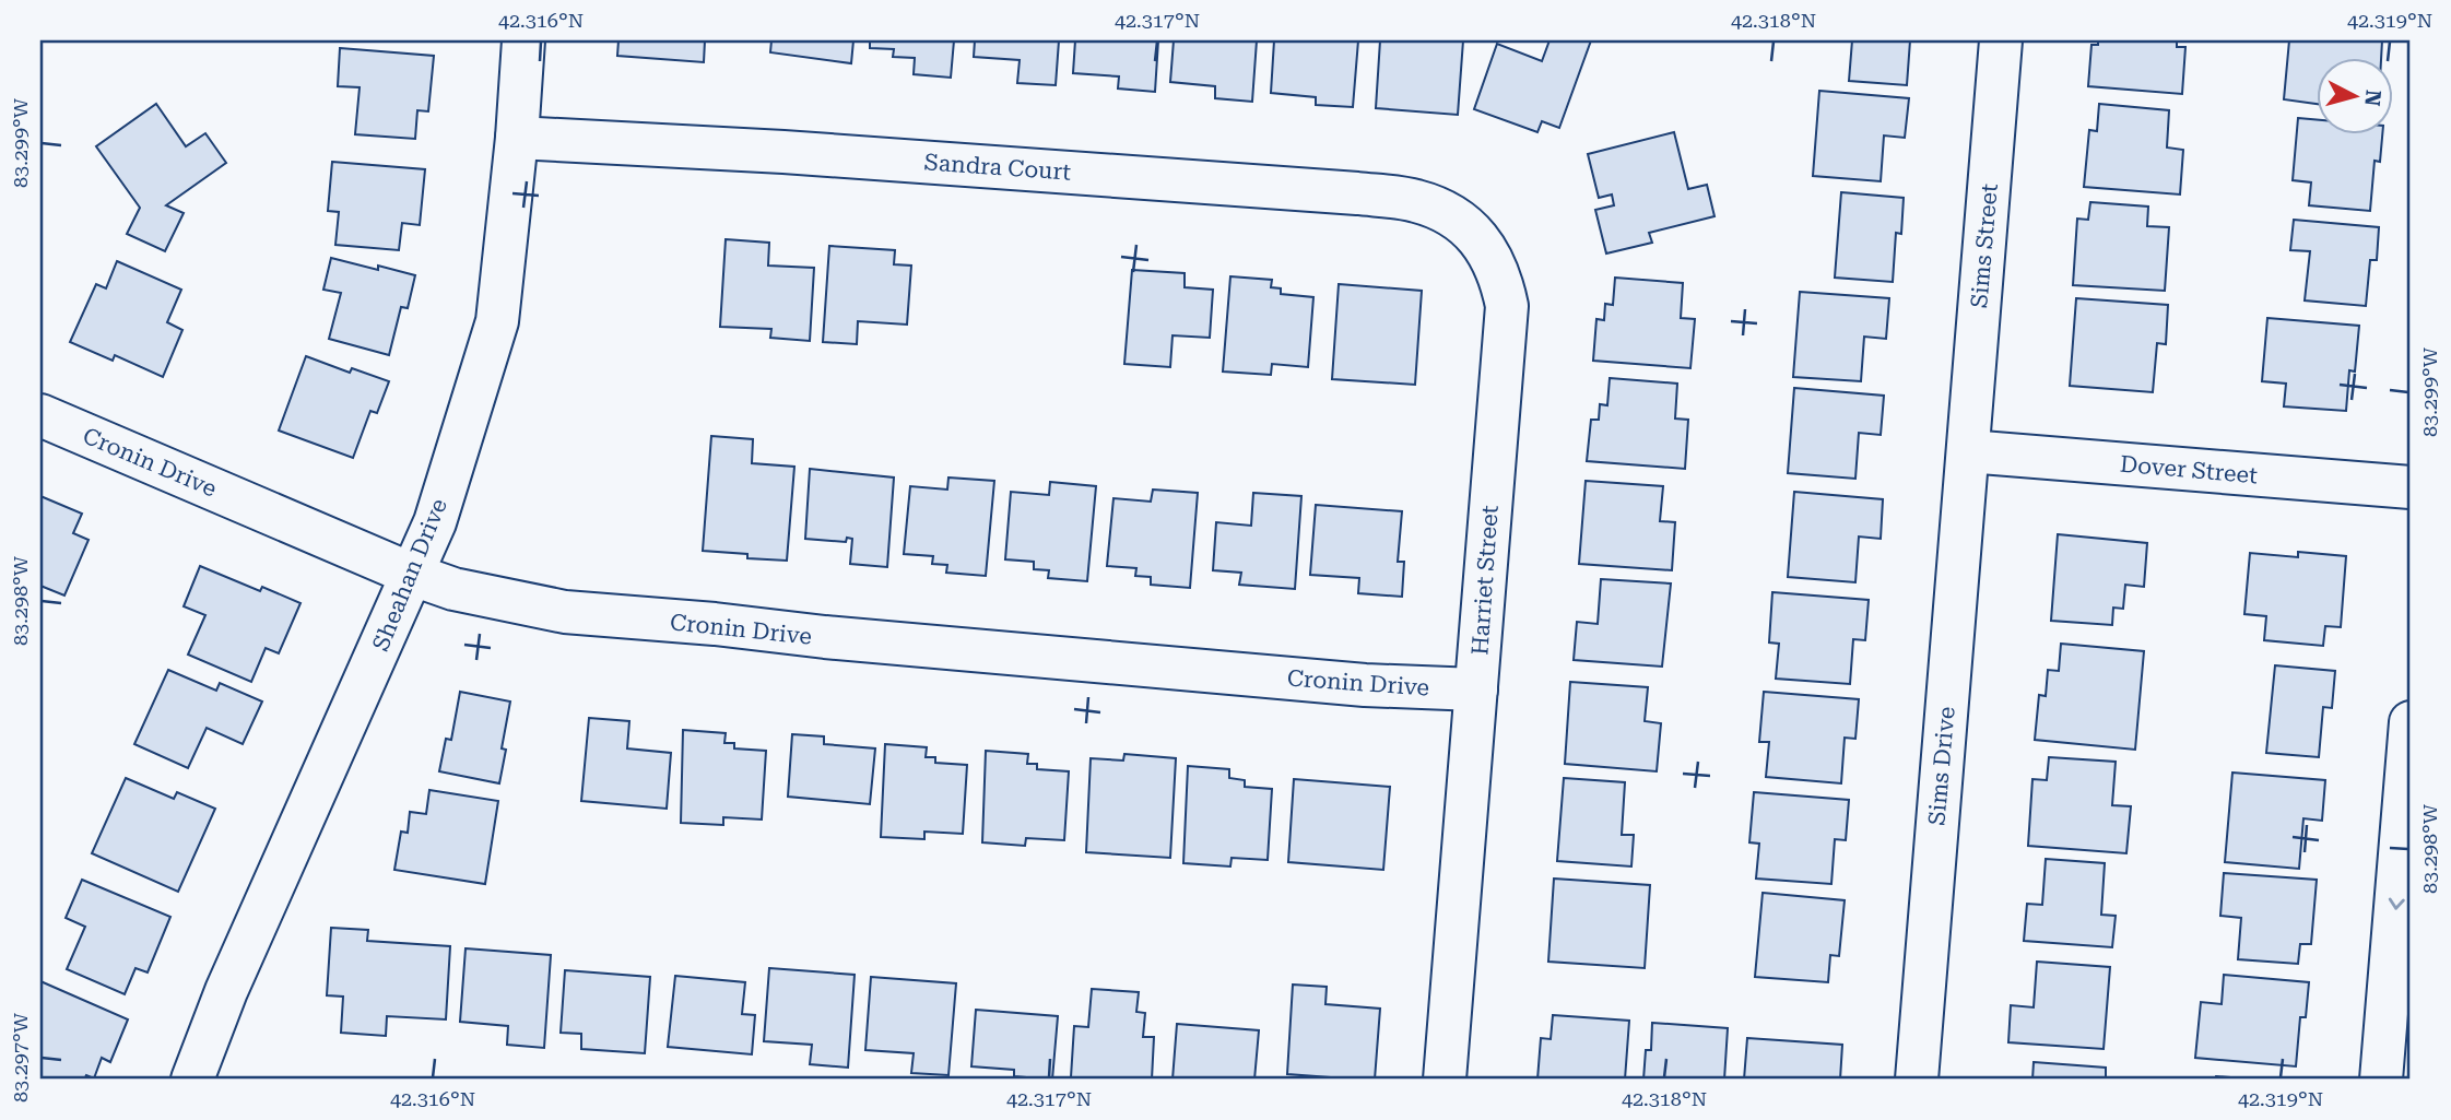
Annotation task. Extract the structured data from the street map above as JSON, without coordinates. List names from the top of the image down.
{
  "streets": {
    "street": [
      "Sandra Court",
      "Sims Street",
      "Cronin Drive",
      "Dover Street",
      "Sheahan Drive",
      "Harriet Street",
      "Sims Drive"
    ]
  },
  "crossings": [
    ["Sandra Court", "Sheahan Drive"],
    ["Sandra Court", "Harriet Street"],
    ["Sims Street", "Dover Street"],
    ["Sims Street", "Sims Drive"],
    ["Cronin Drive", "Sheahan Drive"],
    ["Cronin Drive", "Harriet Street"],
    ["Dover Street", "Sims Drive"]
  ],
  "north": "right",
  "coordinates": [
    "42.316°N",
    "42.317°N",
    "42.318°N",
    "42.319°N",
    "83.299°W",
    "83.298°W",
    "83.297°W"
  ]
}
